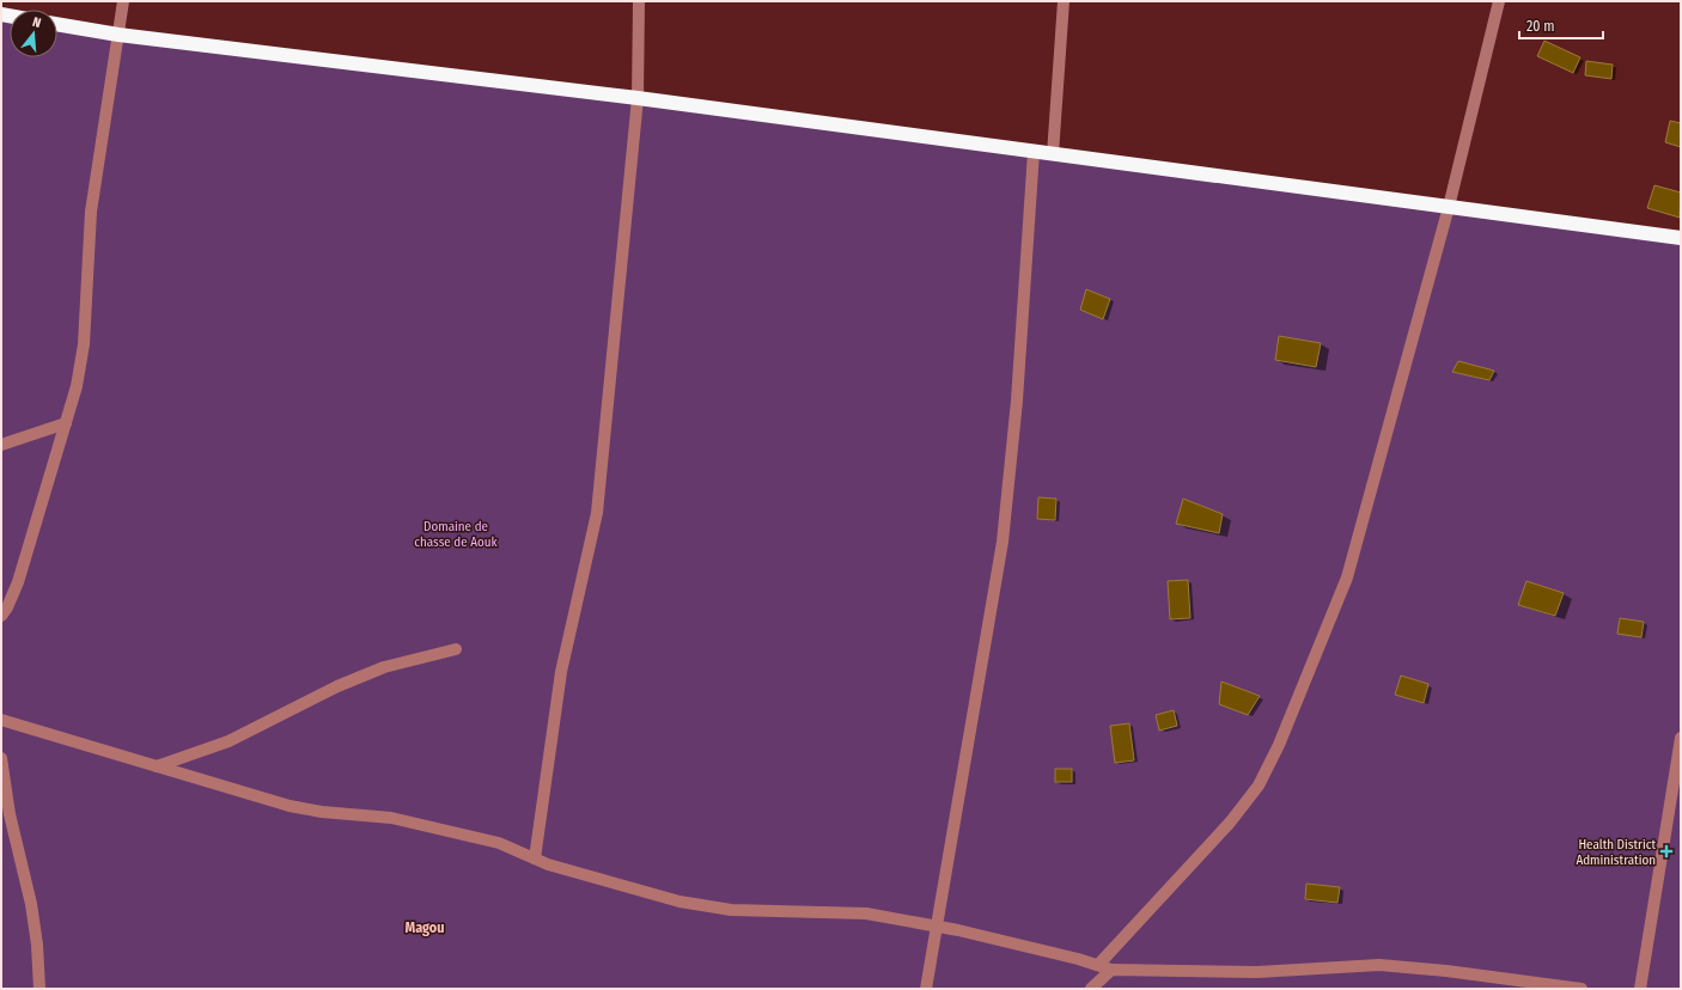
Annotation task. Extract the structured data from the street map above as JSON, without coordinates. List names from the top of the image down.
{
  "districts": ["Magou"],
  "parks": ["Domaine de chasse de Aouk"],
  "places": {
    "health": ["Health District Administration"]
  },
  "scale_bar": "20 m",
  "north": "top"
}
